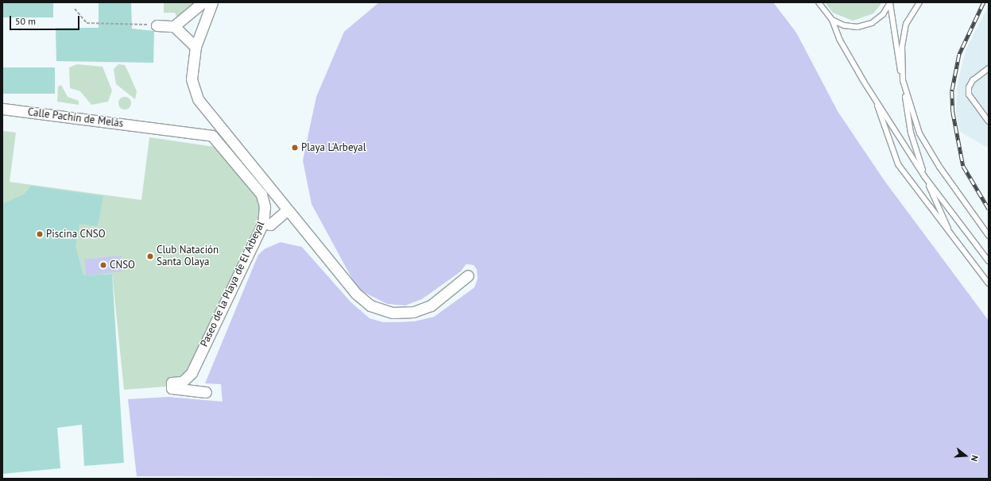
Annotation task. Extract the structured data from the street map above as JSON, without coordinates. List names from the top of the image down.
{
  "streets": {
    "street": ["Calle Pachín de Melás", "Paseo de la Playa de El Arbeyal"]
  },
  "crossings": [
    ["Calle Pachín de Melás", "Paseo de la Playa de El Arbeyal"]
  ],
  "places": [
    "Playa L'Arbeyal",
    "Piscina CNSO",
    "Club Natación Santa Olaya",
    "CNSO"
  ],
  "scale_bar": "50 m",
  "north": "right"
}
